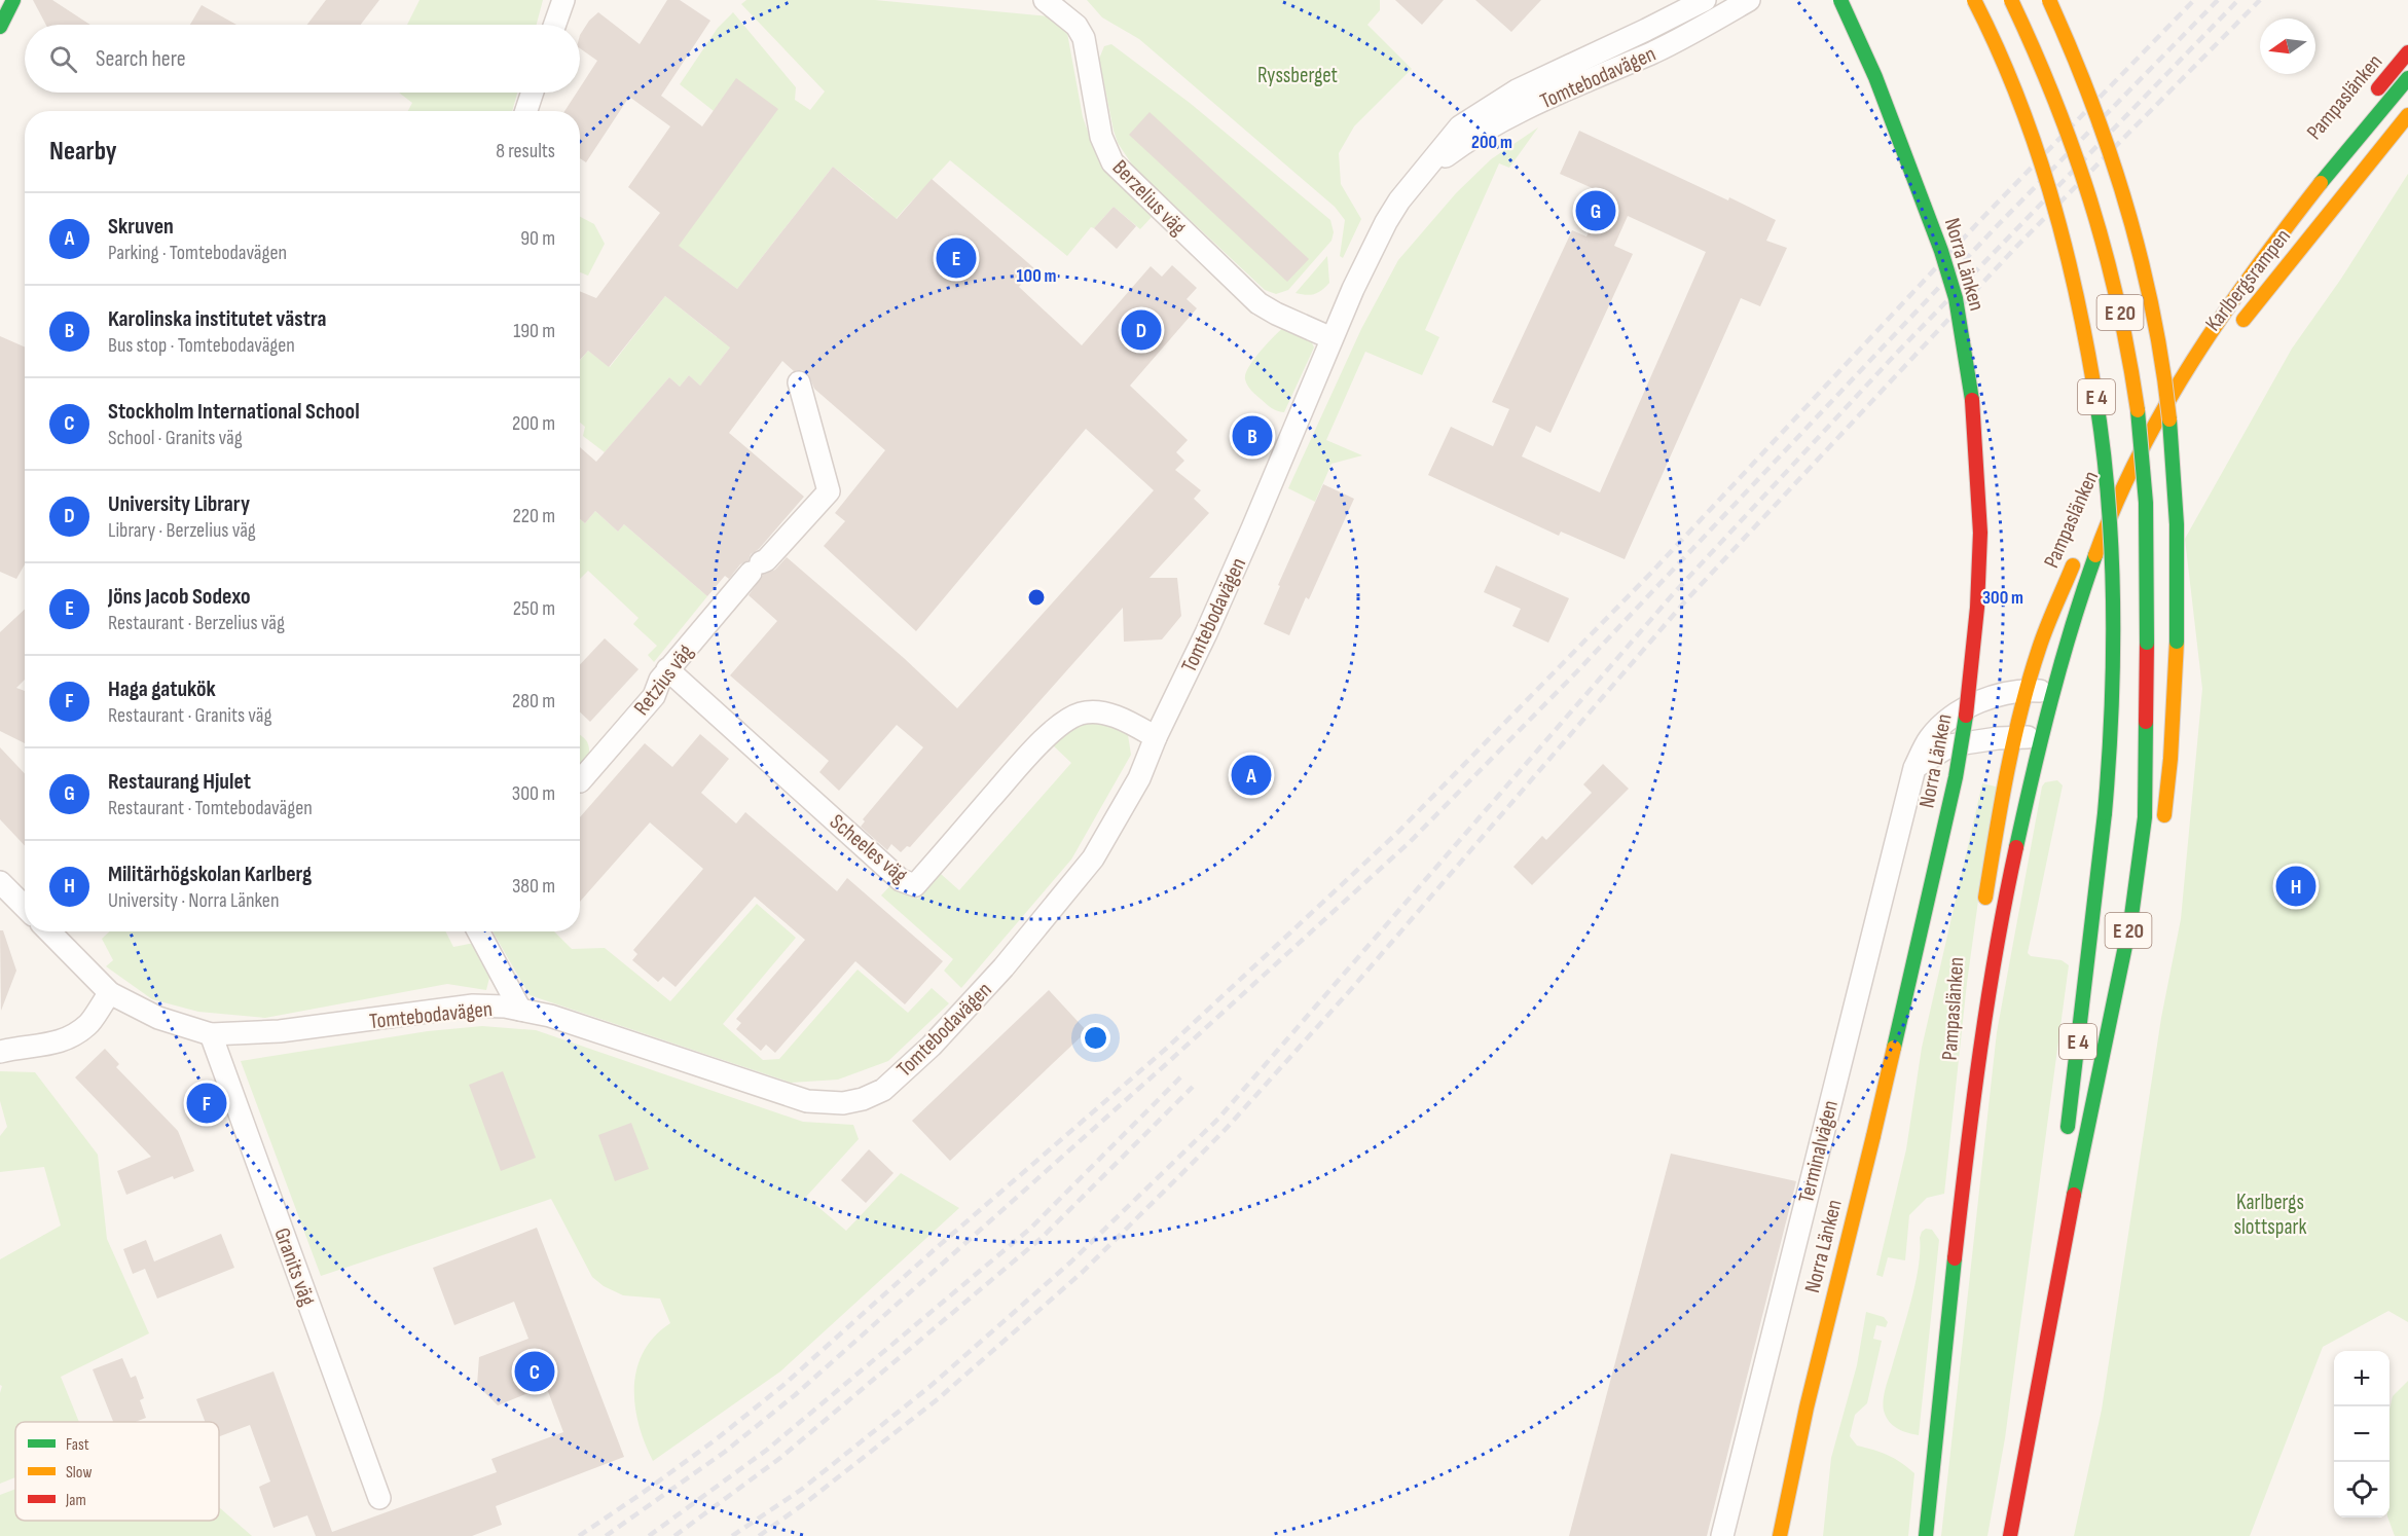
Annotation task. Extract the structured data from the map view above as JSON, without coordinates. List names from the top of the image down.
{
  "streets": {
    "main road": [
      "Pampaslänken",
      "Norra Länken",
      "Karlbergsrampen",
      "E 20",
      "E 4"
    ],
    "street": [
      "Tomtebodavägen",
      "Berzelius väg",
      "Retzius väg",
      "Scheeles väg",
      "Terminalvägen",
      "Granits väg"
    ]
  },
  "crossings": [
    ["Tomtebodavägen", "Berzelius väg"],
    ["Tomtebodavägen", "Scheeles väg"],
    ["Tomtebodavägen", "Granits väg"],
    ["Pampaslänken", "Terminalvägen"],
    ["Retzius väg", "Scheeles väg"]
  ],
  "parks": ["Ryssberget", "Karlbergs slottspark"],
  "legend": ["Fast", "Slow", "Jam"],
  "north": "left",
  "page": {
    "search": "Search here",
    "heading": ["Nearby", "8 results"],
    "pins": [
      "G",
      "E",
      "D",
      "B",
      "A",
      "H",
      "F",
      "C"
    ],
    "list": [
      {
        "mark": "A",
        "name": "Skruven",
        "note": "Parking · Tomtebodavägen",
        "value": "90 m"
      },
      {
        "mark": "B",
        "name": "Karolinska institutet västra",
        "note": "Bus stop · Tomtebodavägen",
        "value": "190 m"
      },
      {
        "mark": "C",
        "name": "Stockholm International School",
        "note": "School · Granits väg",
        "value": "200 m"
      },
      {
        "mark": "D",
        "name": "University Library",
        "note": "Library · Berzelius väg",
        "value": "220 m"
      },
      {
        "mark": "E",
        "name": "Jöns Jacob Sodexo",
        "note": "Restaurant · Berzelius väg",
        "value": "250 m"
      },
      {
        "mark": "F",
        "name": "Haga gatukök",
        "note": "Restaurant · Granits väg",
        "value": "280 m"
      },
      {
        "mark": "G",
        "name": "Restaurang Hjulet",
        "note": "Restaurant · Tomtebodavägen",
        "value": "300 m"
      },
      {
        "mark": "H",
        "name": "Militärhögskolan Karlberg",
        "note": "University · Norra Länken",
        "value": "380 m"
      }
    ],
    "map_buttons": ["+", "−"]
  },
  "rings": ["200 m", "100 m", "300 m"]
}
